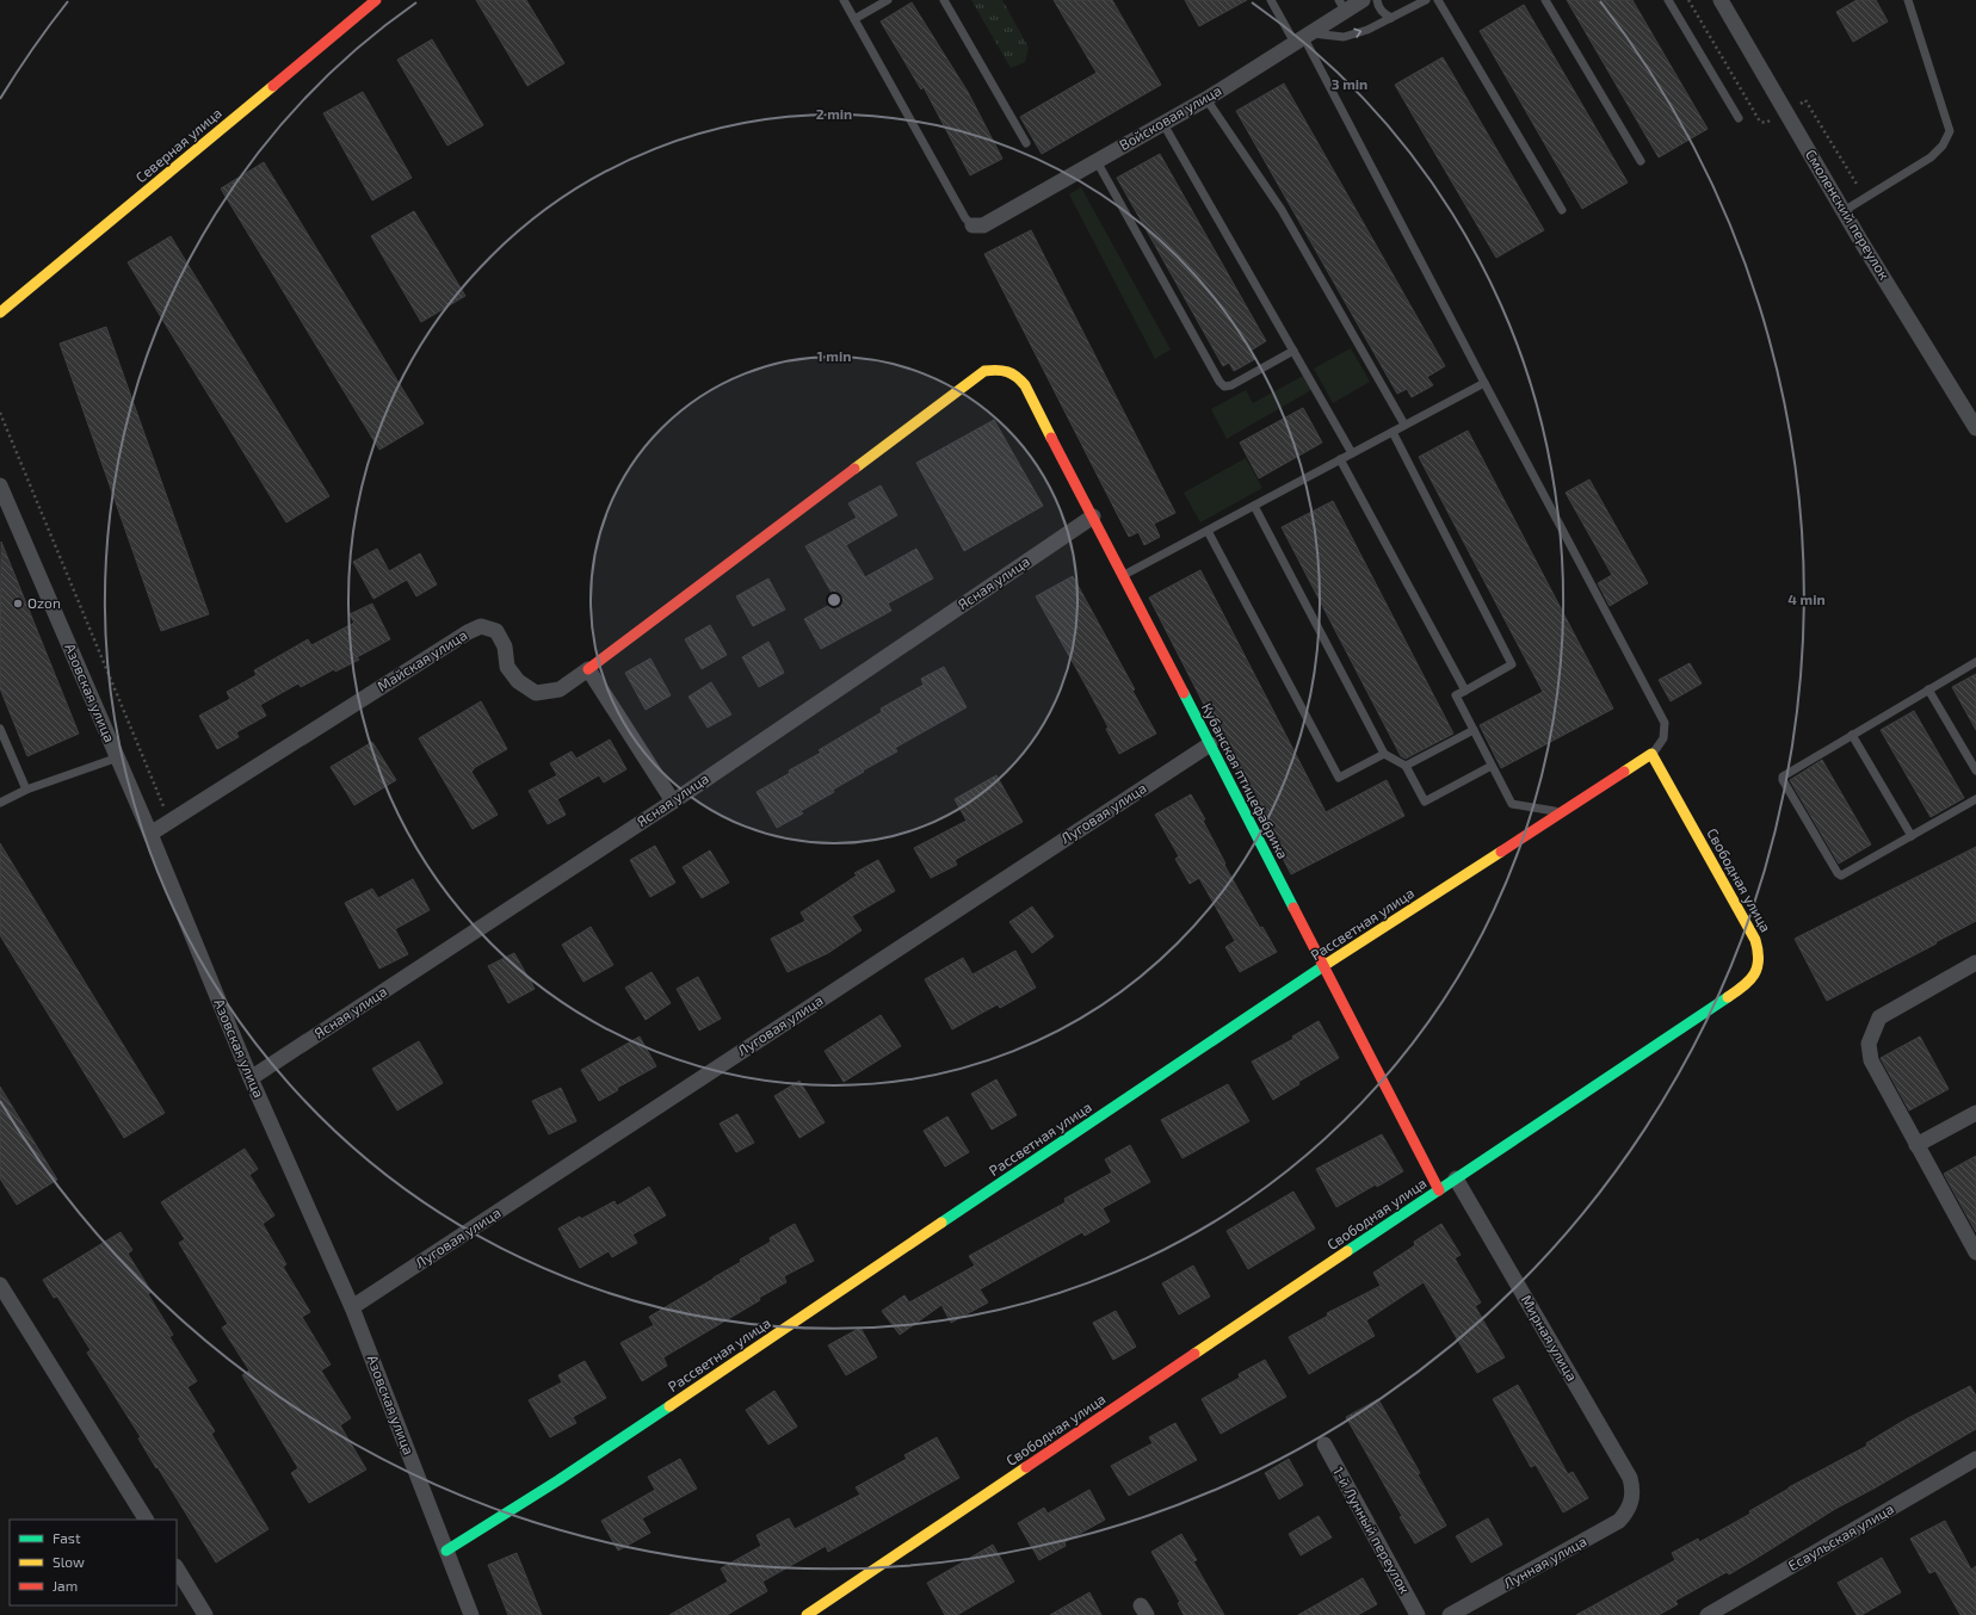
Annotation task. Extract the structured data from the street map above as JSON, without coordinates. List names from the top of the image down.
{
  "streets": {
    "street": [
      "Войсковая улица",
      "Северная улица",
      "Смоленский переулок",
      "Ясная улица",
      "Майская улица",
      "Азовская улица",
      "Кубанская птицефабрика",
      "Луговая улица",
      "Свободная улица",
      "Рассветная улица",
      "Мирная улица",
      "1-й Лунный переулок",
      "Есаульская улица",
      "Лунная улица"
    ]
  },
  "crossings": [
    ["Ясная улица", "Азовская улица"],
    ["Ясная улица", "Кубанская птицефабрика"],
    ["Майская улица", "Азовская улица"],
    ["Майская улица", "Кубанская птицефабрика"],
    ["Азовская улица", "Луговая улица"],
    ["Азовская улица", "Рассветная улица"],
    ["Кубанская птицефабрика", "Луговая улица"],
    ["Кубанская птицефабрика", "Свободная улица"],
    ["Кубанская птицефабрика", "Рассветная улица"],
    ["Свободная улица", "Рассветная улица"],
    ["Свободная улица", "Мирная улица"],
    ["Мирная улица", "Лунная улица"]
  ],
  "places": ["Ozon"],
  "legend": ["Fast", "Slow", "Jam"],
  "rings": [
    "3 min",
    "2 min",
    "1 min",
    "4 min"
  ]
}
